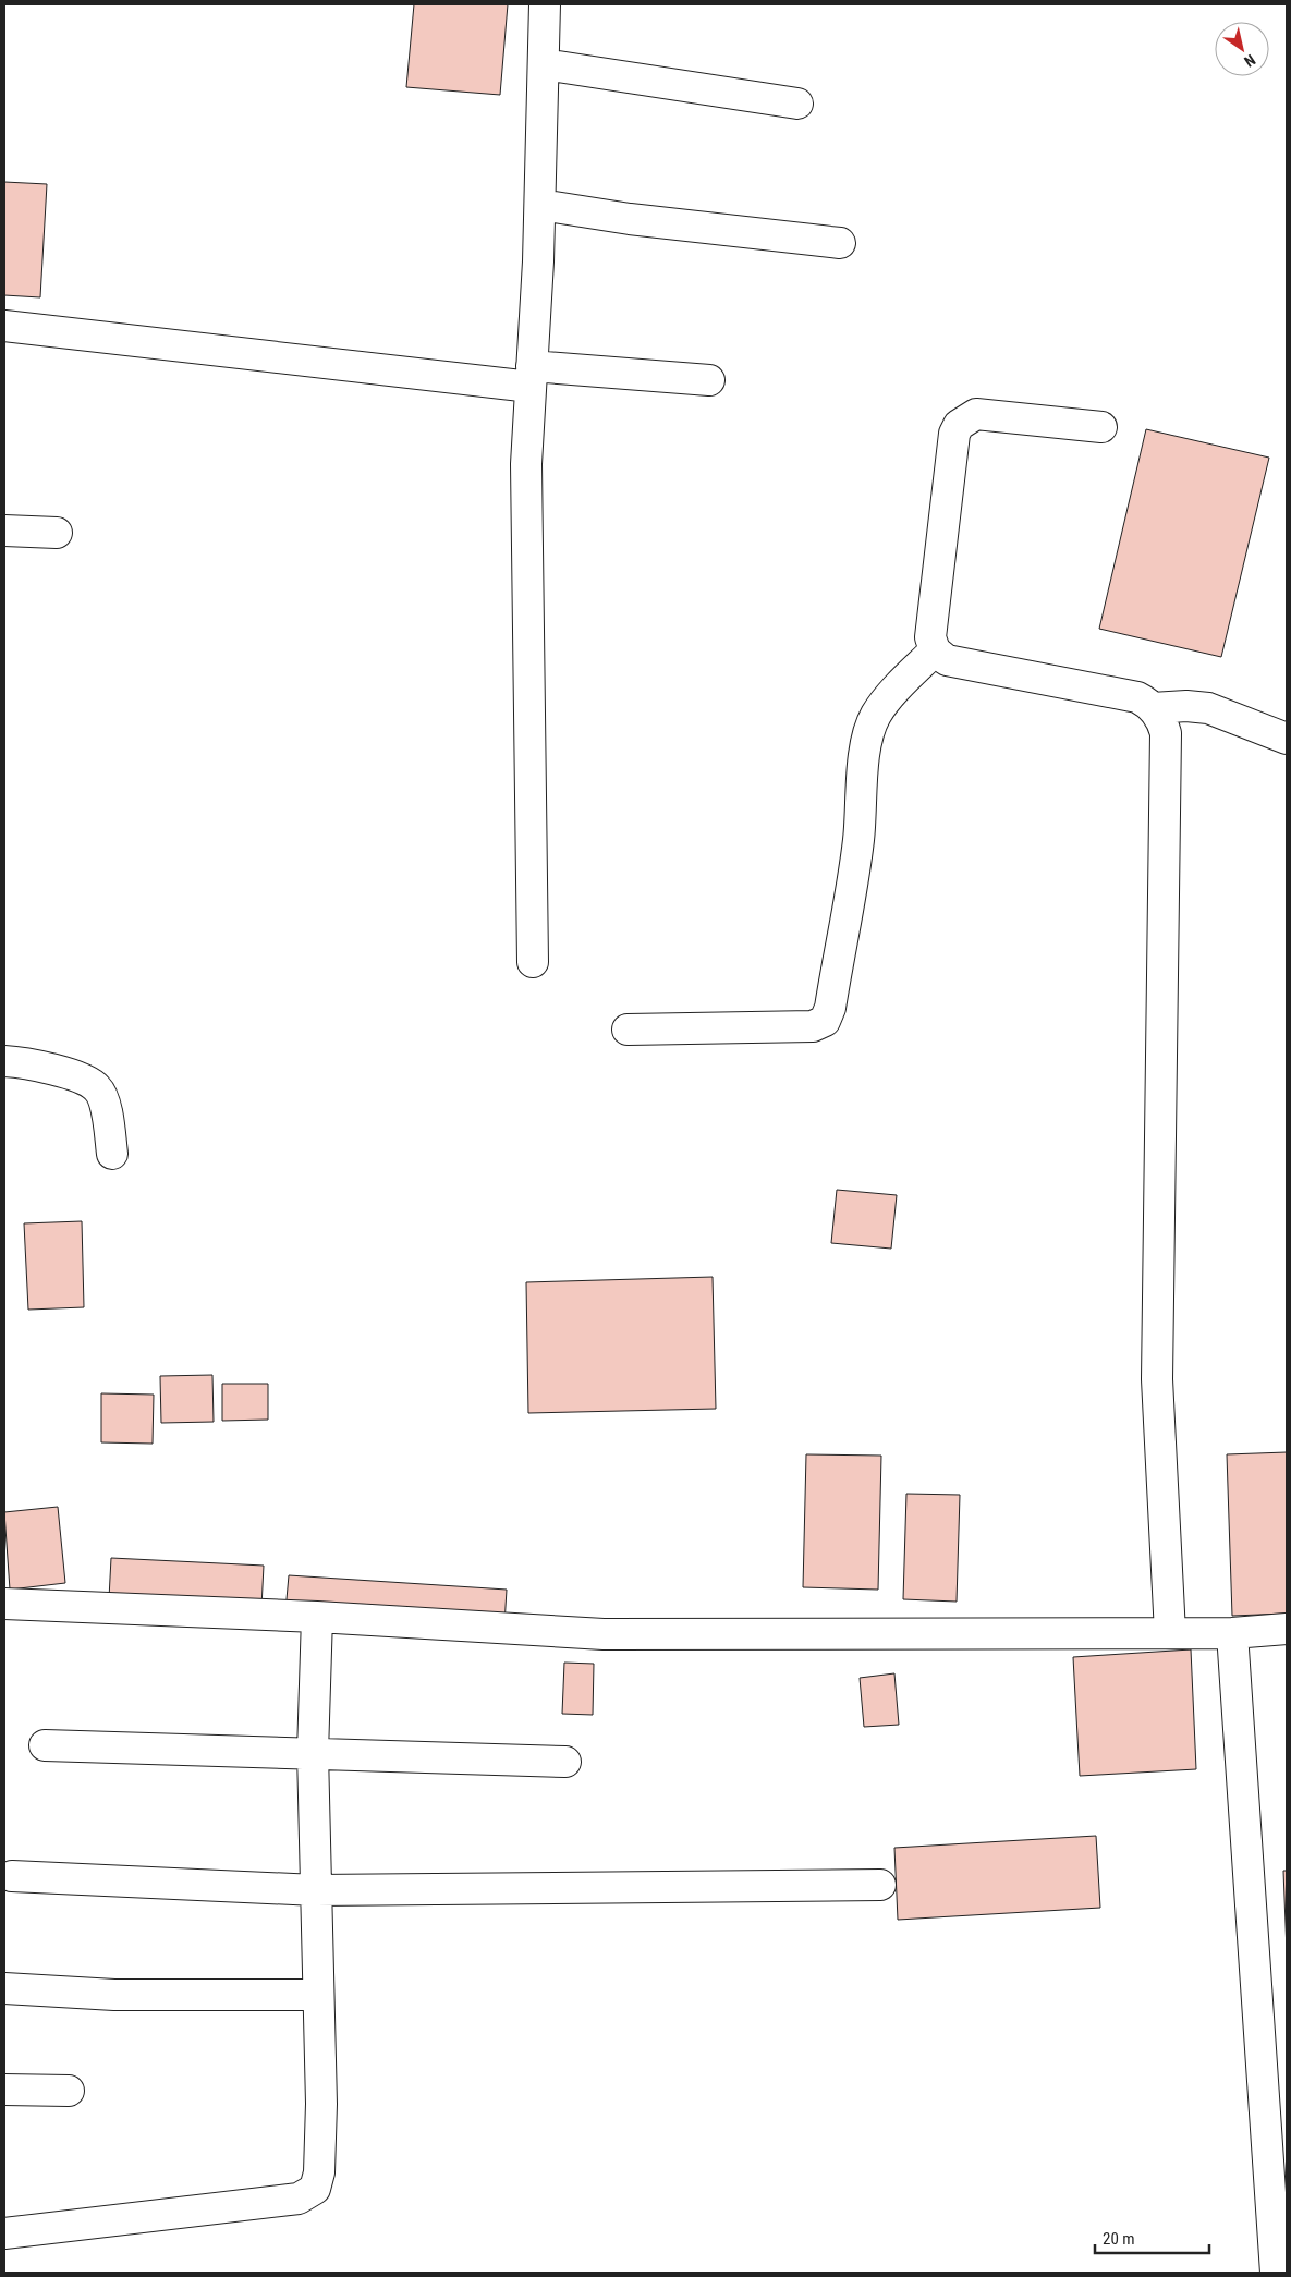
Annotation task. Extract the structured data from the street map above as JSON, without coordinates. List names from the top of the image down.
{
  "scale_bar": "20 m",
  "north": "bottom right"
}
